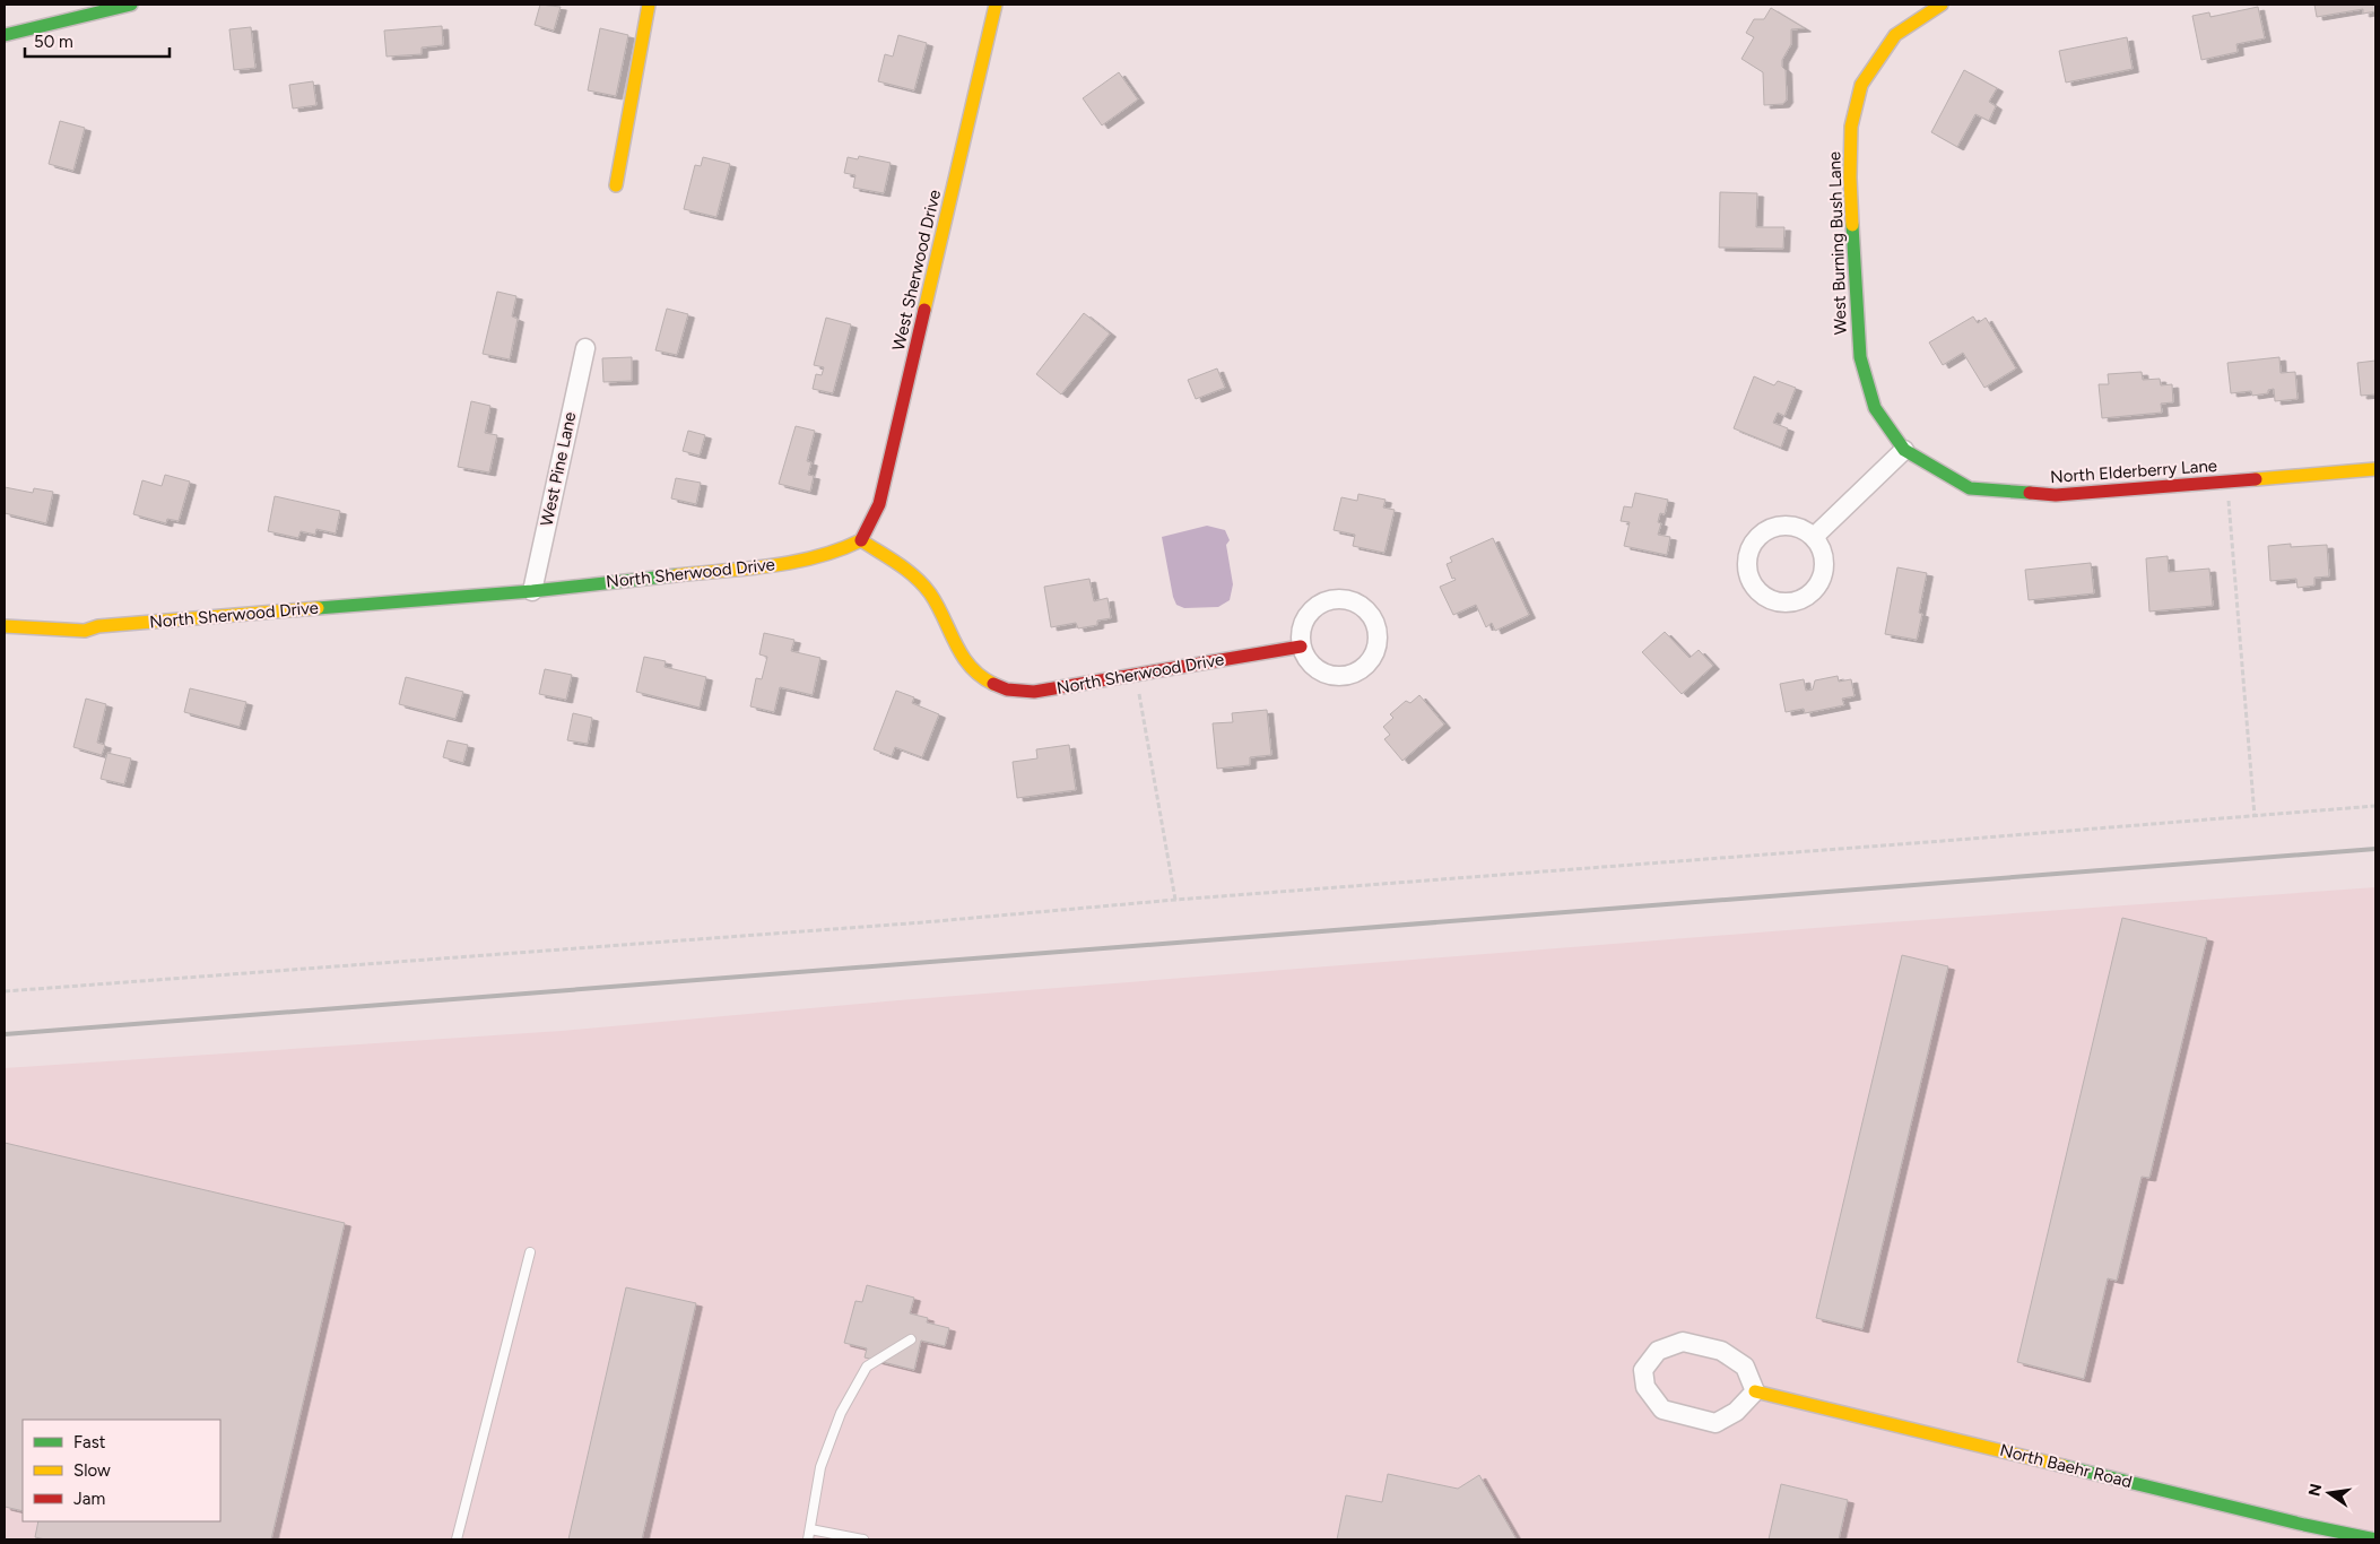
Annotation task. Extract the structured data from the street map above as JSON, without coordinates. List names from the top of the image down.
{
  "streets": {
    "street": [
      "West Burning Bush Lane",
      "West Sherwood Drive",
      "West Pine Lane",
      "North Elderberry Lane",
      "North Sherwood Drive",
      "North Baehr Road"
    ]
  },
  "crossings": [
    ["West Burning Bush Lane", "North Elderberry Lane"],
    ["West Sherwood Drive", "North Sherwood Drive"],
    ["West Pine Lane", "North Sherwood Drive"]
  ],
  "legend": ["Fast", "Slow", "Jam"],
  "scale_bar": "50 m",
  "north": "left"
}
